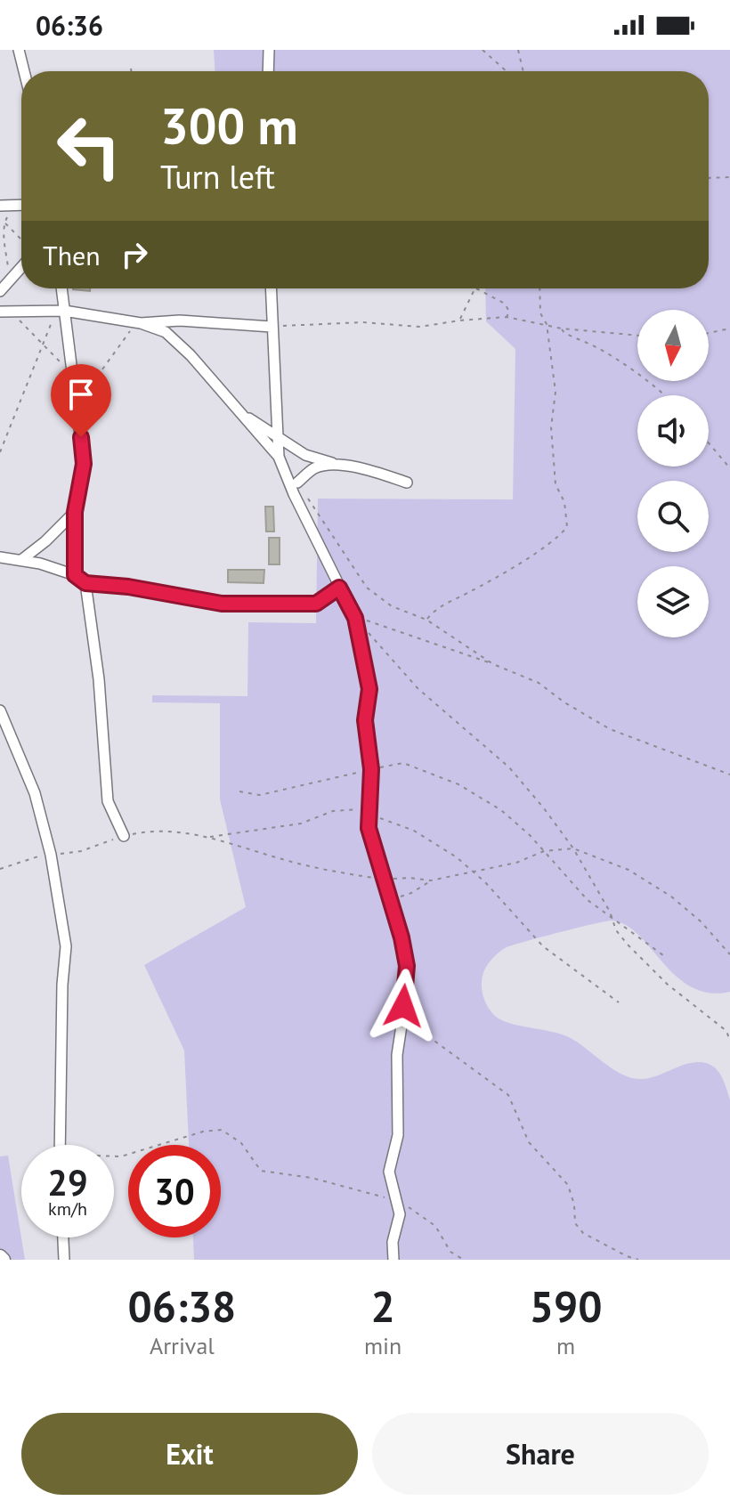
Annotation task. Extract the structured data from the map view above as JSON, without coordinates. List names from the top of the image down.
{
  "north": "bottom",
  "page": {
    "status": "06:36",
    "turn": ["300 m", "Turn left"],
    "then": "Then",
    "speed": "29 km/h",
    "limit": "30",
    "eta": [
      "06:38",
      "Arrival",
      "2",
      "min",
      "590",
      "m"
    ],
    "buttons": ["Exit", "Share"]
  }
}
